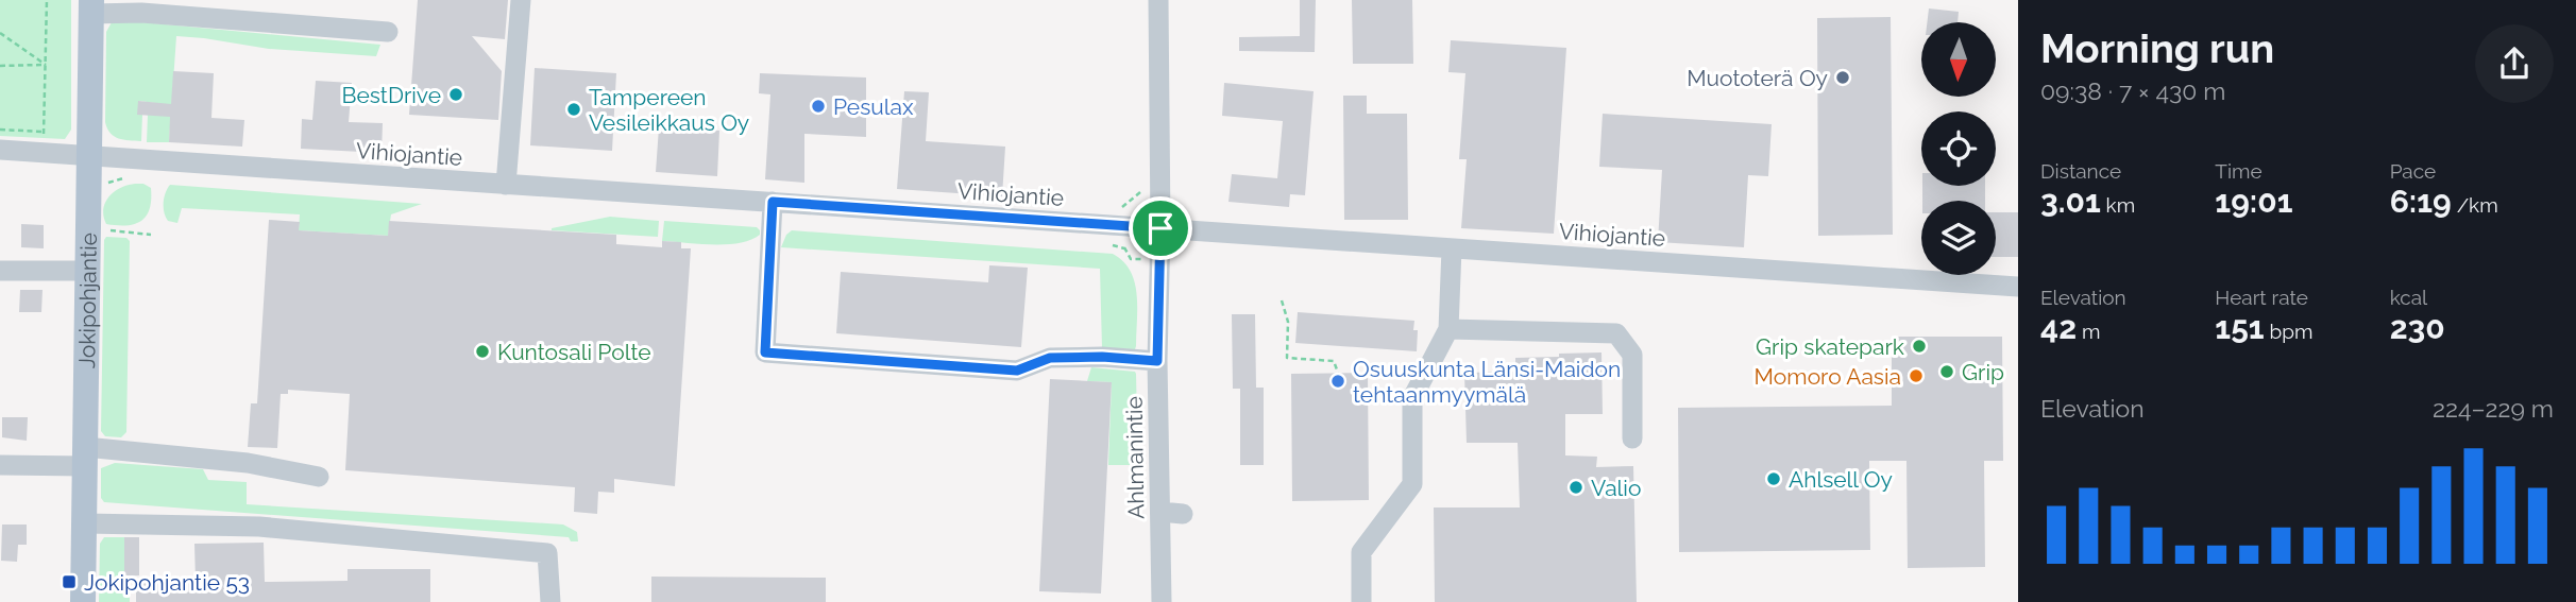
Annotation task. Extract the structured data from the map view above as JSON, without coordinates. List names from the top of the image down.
{
  "streets": {
    "main road": ["Jokipohjantie"],
    "street": ["Vihiojantie", "Ahlmanintie"]
  },
  "crossings": [
    ["Vihiojantie", "Jokipohjantie"],
    ["Vihiojantie", "Ahlmanintie"]
  ],
  "places": {
    "other": [
      "Muototerä Oy",
      "BestDrive",
      "Pesulax",
      "Tampereen Vesileikkaus Oy",
      "Grip skatepark",
      "Kuntosali Polte",
      "Grip",
      "Momoro Aasia",
      "Osuuskunta Länsi-Maidon tehtaanmyymälä",
      "Ahlsell Oy",
      "Valio"
    ],
    "transit": ["Jokipohjantie 53"]
  },
  "north": "bottom",
  "page": {
    "heading": ["Morning run", "09:38 · 7 × 430 m"],
    "stats": [
      ["Distance", "3.01 km"],
      ["Time", "19:01"],
      ["Pace", "6:19 /km"],
      ["Elevation", "42 m"],
      ["Heart rate", "151 bpm"],
      ["kcal", "230"]
    ],
    "chart": ["Elevation", "224–229 m"]
  }
}
